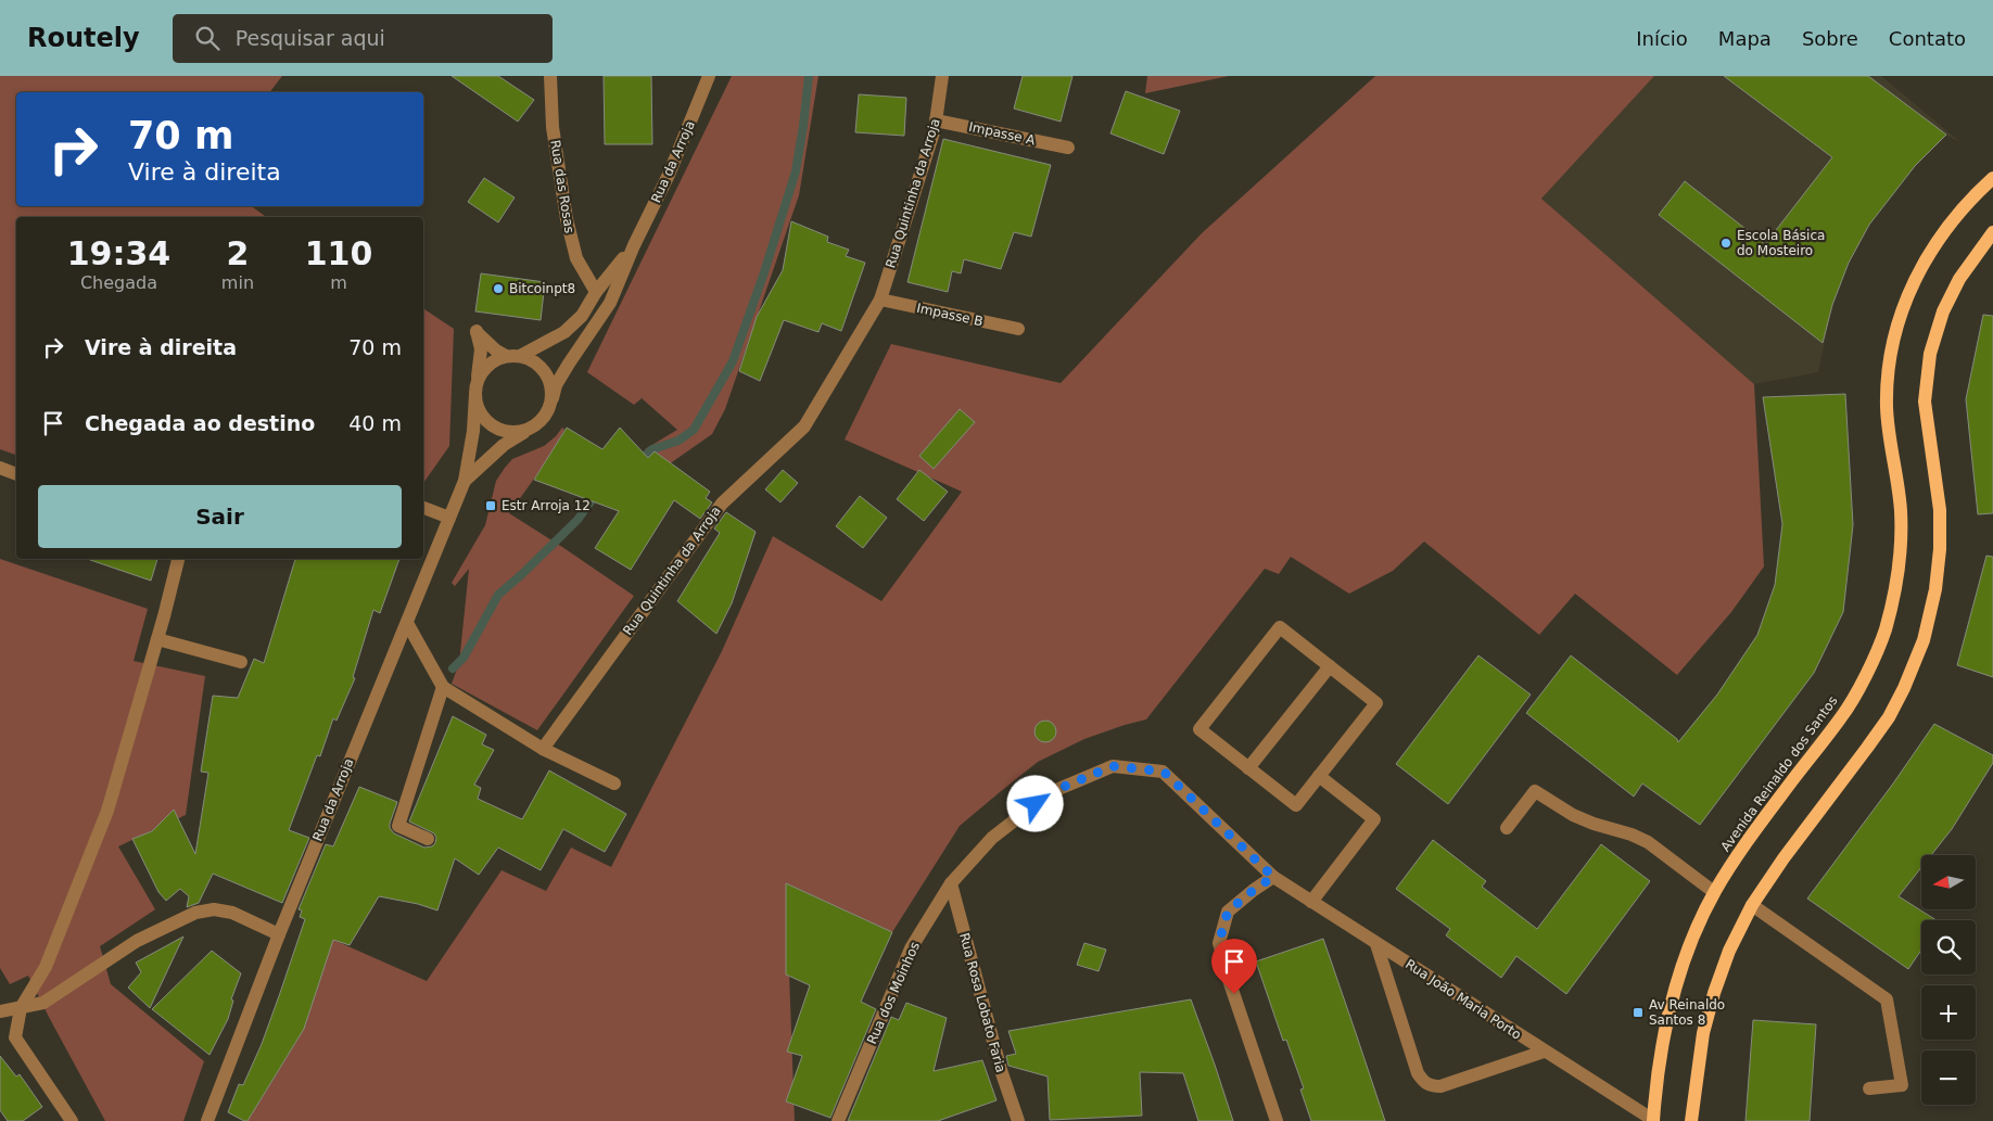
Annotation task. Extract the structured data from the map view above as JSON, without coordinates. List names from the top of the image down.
{
  "streets": {
    "main road": ["Avenida Reinaldo dos Santos"],
    "street": [
      "Impasse A",
      "Rua da Arroja",
      "Rua das Rosas",
      "Rua Quintinha da Arroja",
      "Impasse B",
      "Rua dos Moinhos",
      "Rua João Maria Porto",
      "Rua Rosa Lobato Faria"
    ]
  },
  "crossings": [
    ["Impasse A", "Rua Quintinha da Arroja"],
    ["Rua da Arroja", "Rua das Rosas"],
    ["Rua Quintinha da Arroja", "Impasse B"],
    ["Avenida Reinaldo dos Santos", "Rua João Maria Porto"],
    ["Rua dos Moinhos", "Rua João Maria Porto"],
    ["Rua dos Moinhos", "Rua Rosa Lobato Faria"]
  ],
  "places": {
    "other": ["Escola Básica do Mosteiro", "Bitcoinpt8"],
    "transit": ["Estr Arroja 12", "Av Reinaldo Santos 8"]
  },
  "north": "left",
  "page": {
    "header": "Routely",
    "search": "Pesquisar aqui",
    "nav": [
      "Início",
      "Mapa",
      "Sobre",
      "Contato"
    ],
    "turn": ["70 m", "Vire à direita"],
    "eta": [
      "19:34",
      "Chegada",
      "2",
      "min",
      "110",
      "m"
    ],
    "list": [
      {
        "name": "Vire à direita",
        "value": "70 m"
      },
      {
        "name": "Chegada ao destino",
        "value": "40 m"
      }
    ],
    "buttons": "Sair",
    "map_buttons": ["+", "−"]
  }
}
